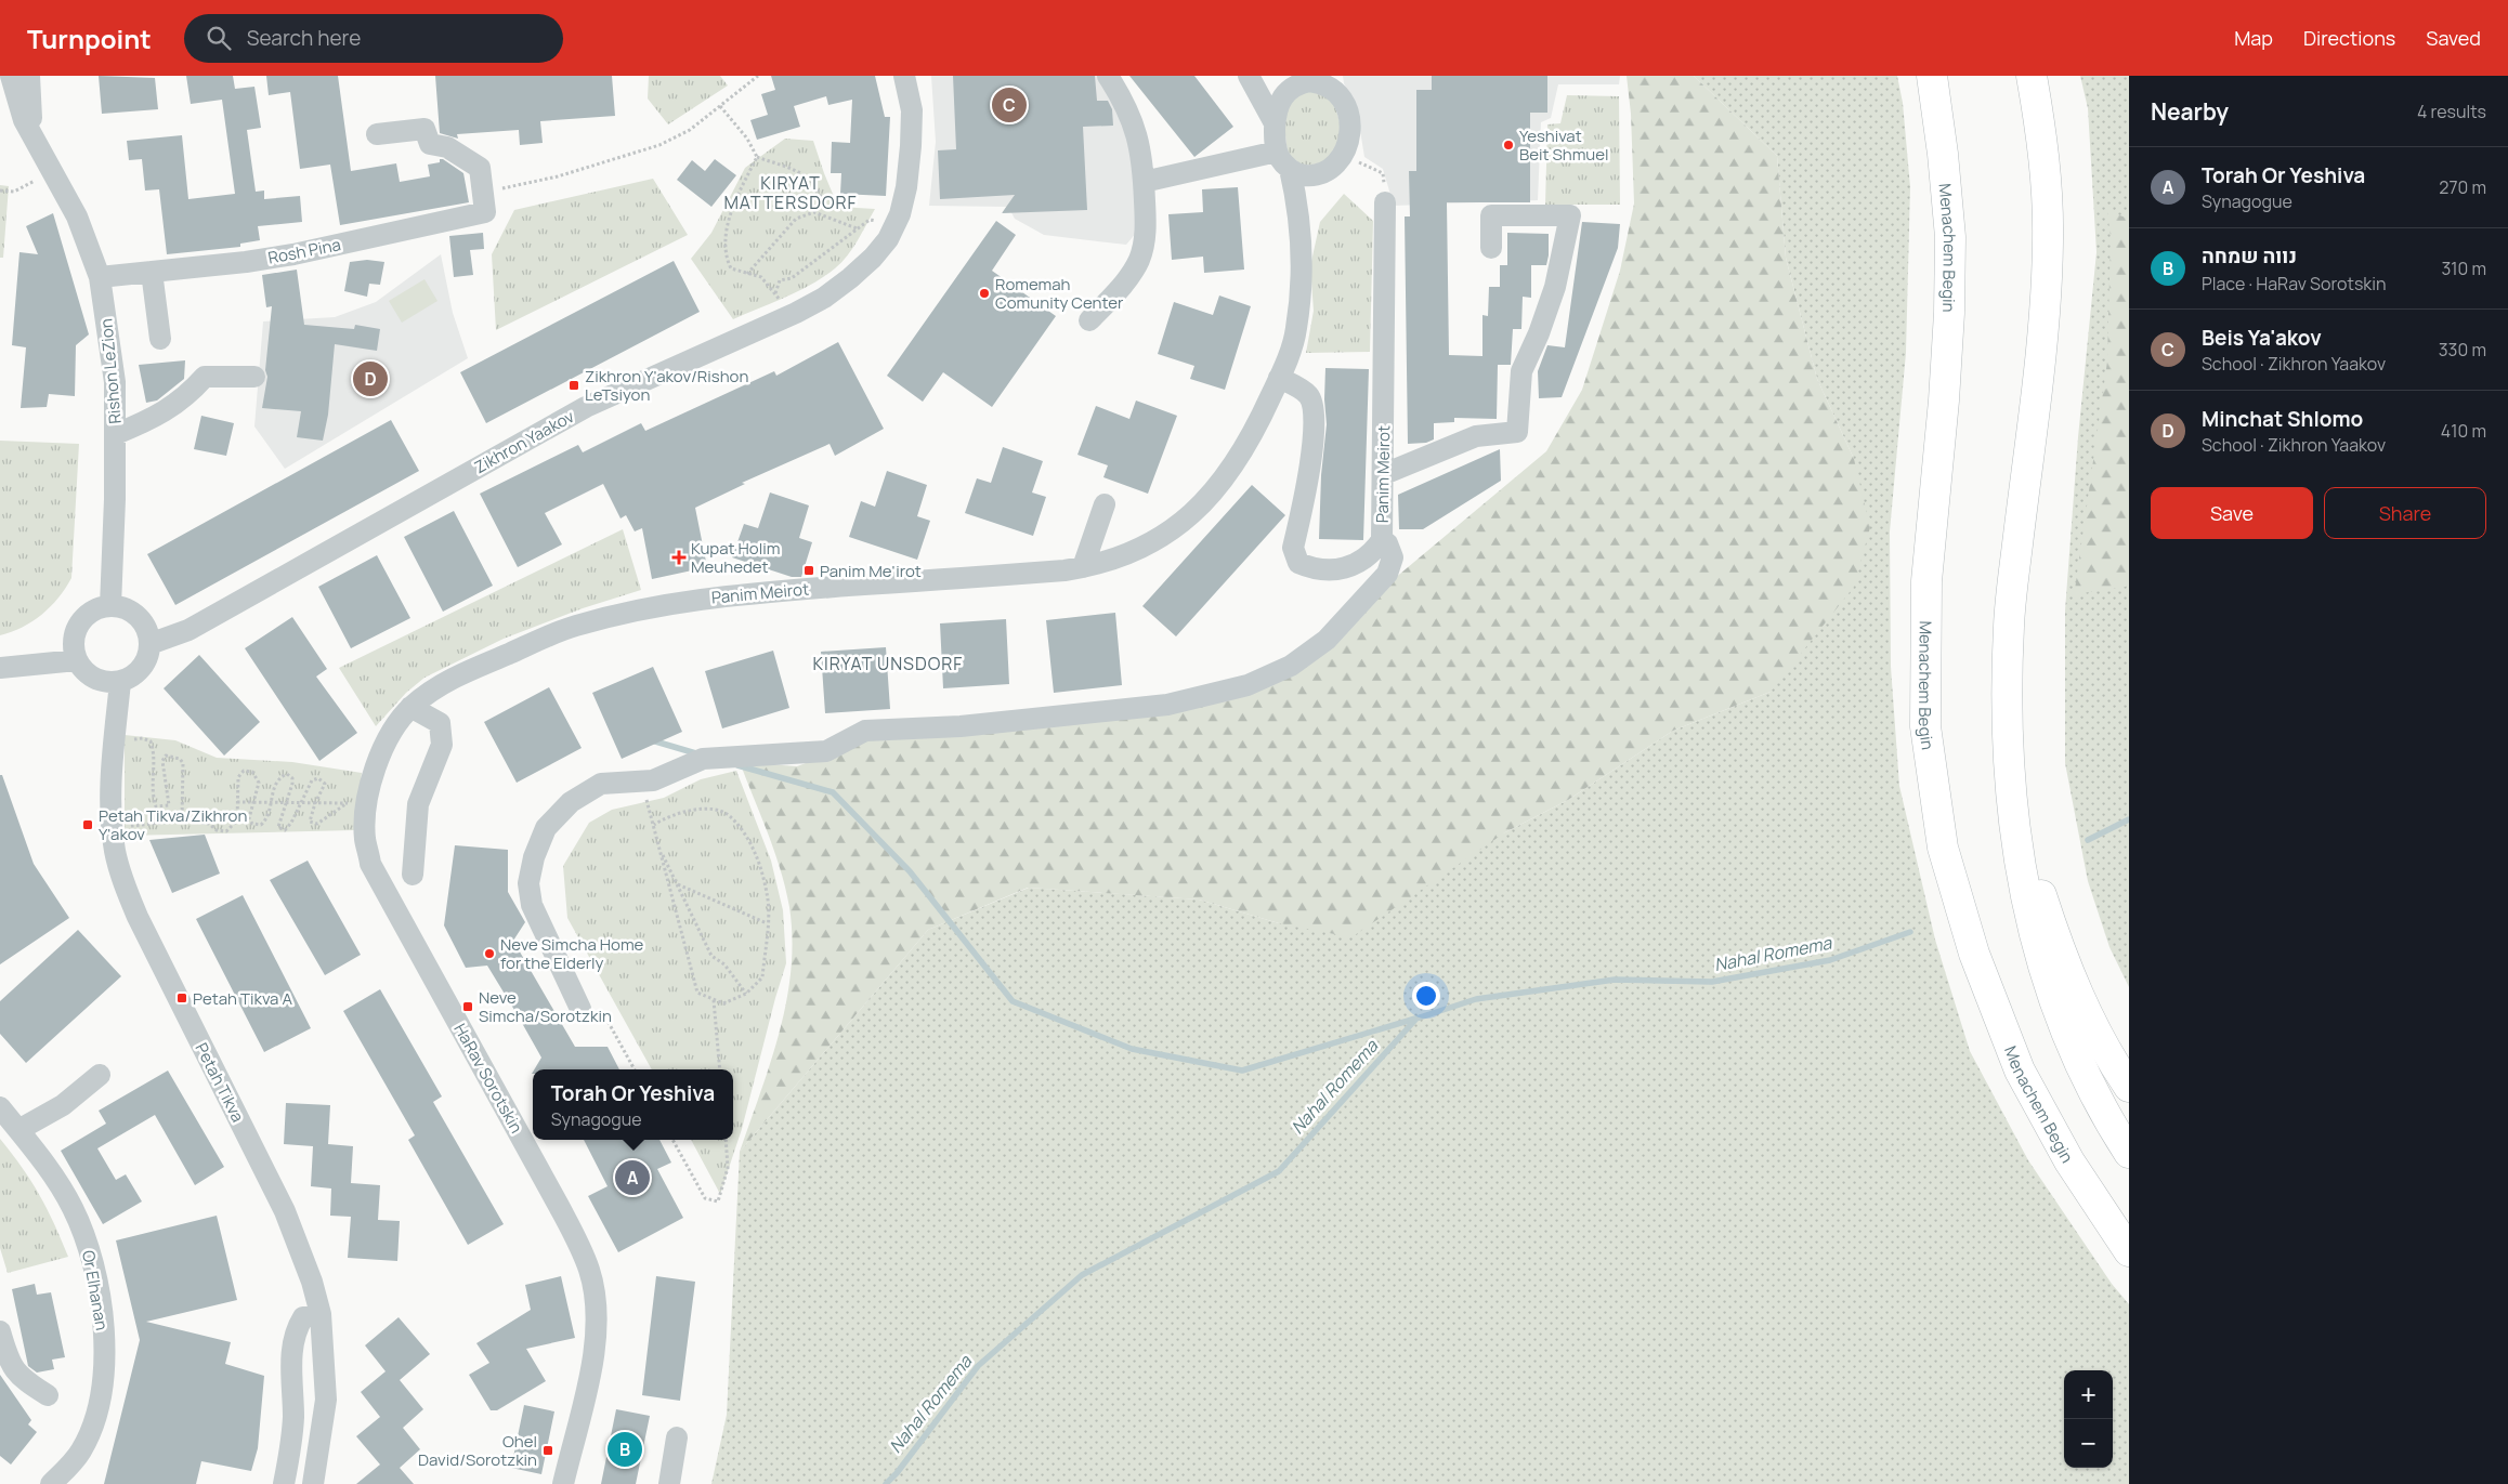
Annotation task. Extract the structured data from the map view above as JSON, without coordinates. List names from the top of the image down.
{
  "streets": {
    "highway": ["Menachem Begin"],
    "street": [
      "Rosh Pina",
      "Rishon LeZion",
      "Zikhron Yaakov",
      "Panim Meirot",
      "HaRav Sorotskin",
      "Petah Tikva",
      "Or Elhanan"
    ]
  },
  "crossings": [
    ["Rosh Pina", "Rishon LeZion"],
    ["Rishon LeZion", "Zikhron Yaakov"],
    ["Rishon LeZion", "Petah Tikva"],
    ["Zikhron Yaakov", "Petah Tikva"],
    ["Panim Meirot", "HaRav Sorotskin"]
  ],
  "districts": ["KIRYAT MATTERSDORF", "KIRYAT UNSDORF"],
  "water": ["Nahal Romema"],
  "places": {
    "other": ["Yeshivat Beit Shmuel", "Romemah Comunity Center", "Neve Simcha Home for the Elderly"],
    "transit": [
      "Zikhron Y'akov/Rishon LeTsiyon",
      "Panim Me'irot",
      "Petah Tikva/Zikhron Y'akov",
      "Petah Tikva A",
      "Neve Simcha/Sorotzkin",
      "Ohel David/Sorotzkin"
    ],
    "health": ["Kupat Holim Meuhedet"]
  },
  "page": {
    "header": "Turnpoint",
    "search": "Search here",
    "nav": ["Map", "Directions", "Saved"],
    "heading": ["Nearby", "4 results"],
    "pins": [
      "C",
      "D",
      "A",
      "B"
    ],
    "list": [
      {
        "mark": "A",
        "name": "Torah Or Yeshiva",
        "note": "Synagogue",
        "value": "270 m"
      },
      {
        "mark": "B",
        "name": "נווה שמחה",
        "note": "Place · HaRav Sorotskin",
        "value": "310 m"
      },
      {
        "mark": "C",
        "name": "Beis Ya'akov",
        "note": "School · Zikhron Yaakov",
        "value": "330 m"
      },
      {
        "mark": "D",
        "name": "Minchat Shlomo",
        "note": "School · Zikhron Yaakov",
        "value": "410 m"
      }
    ],
    "buttons": ["Save", "Share"],
    "popup": ["Torah Or Yeshiva", "Synagogue"],
    "map_buttons": ["+", "−"]
  }
}
